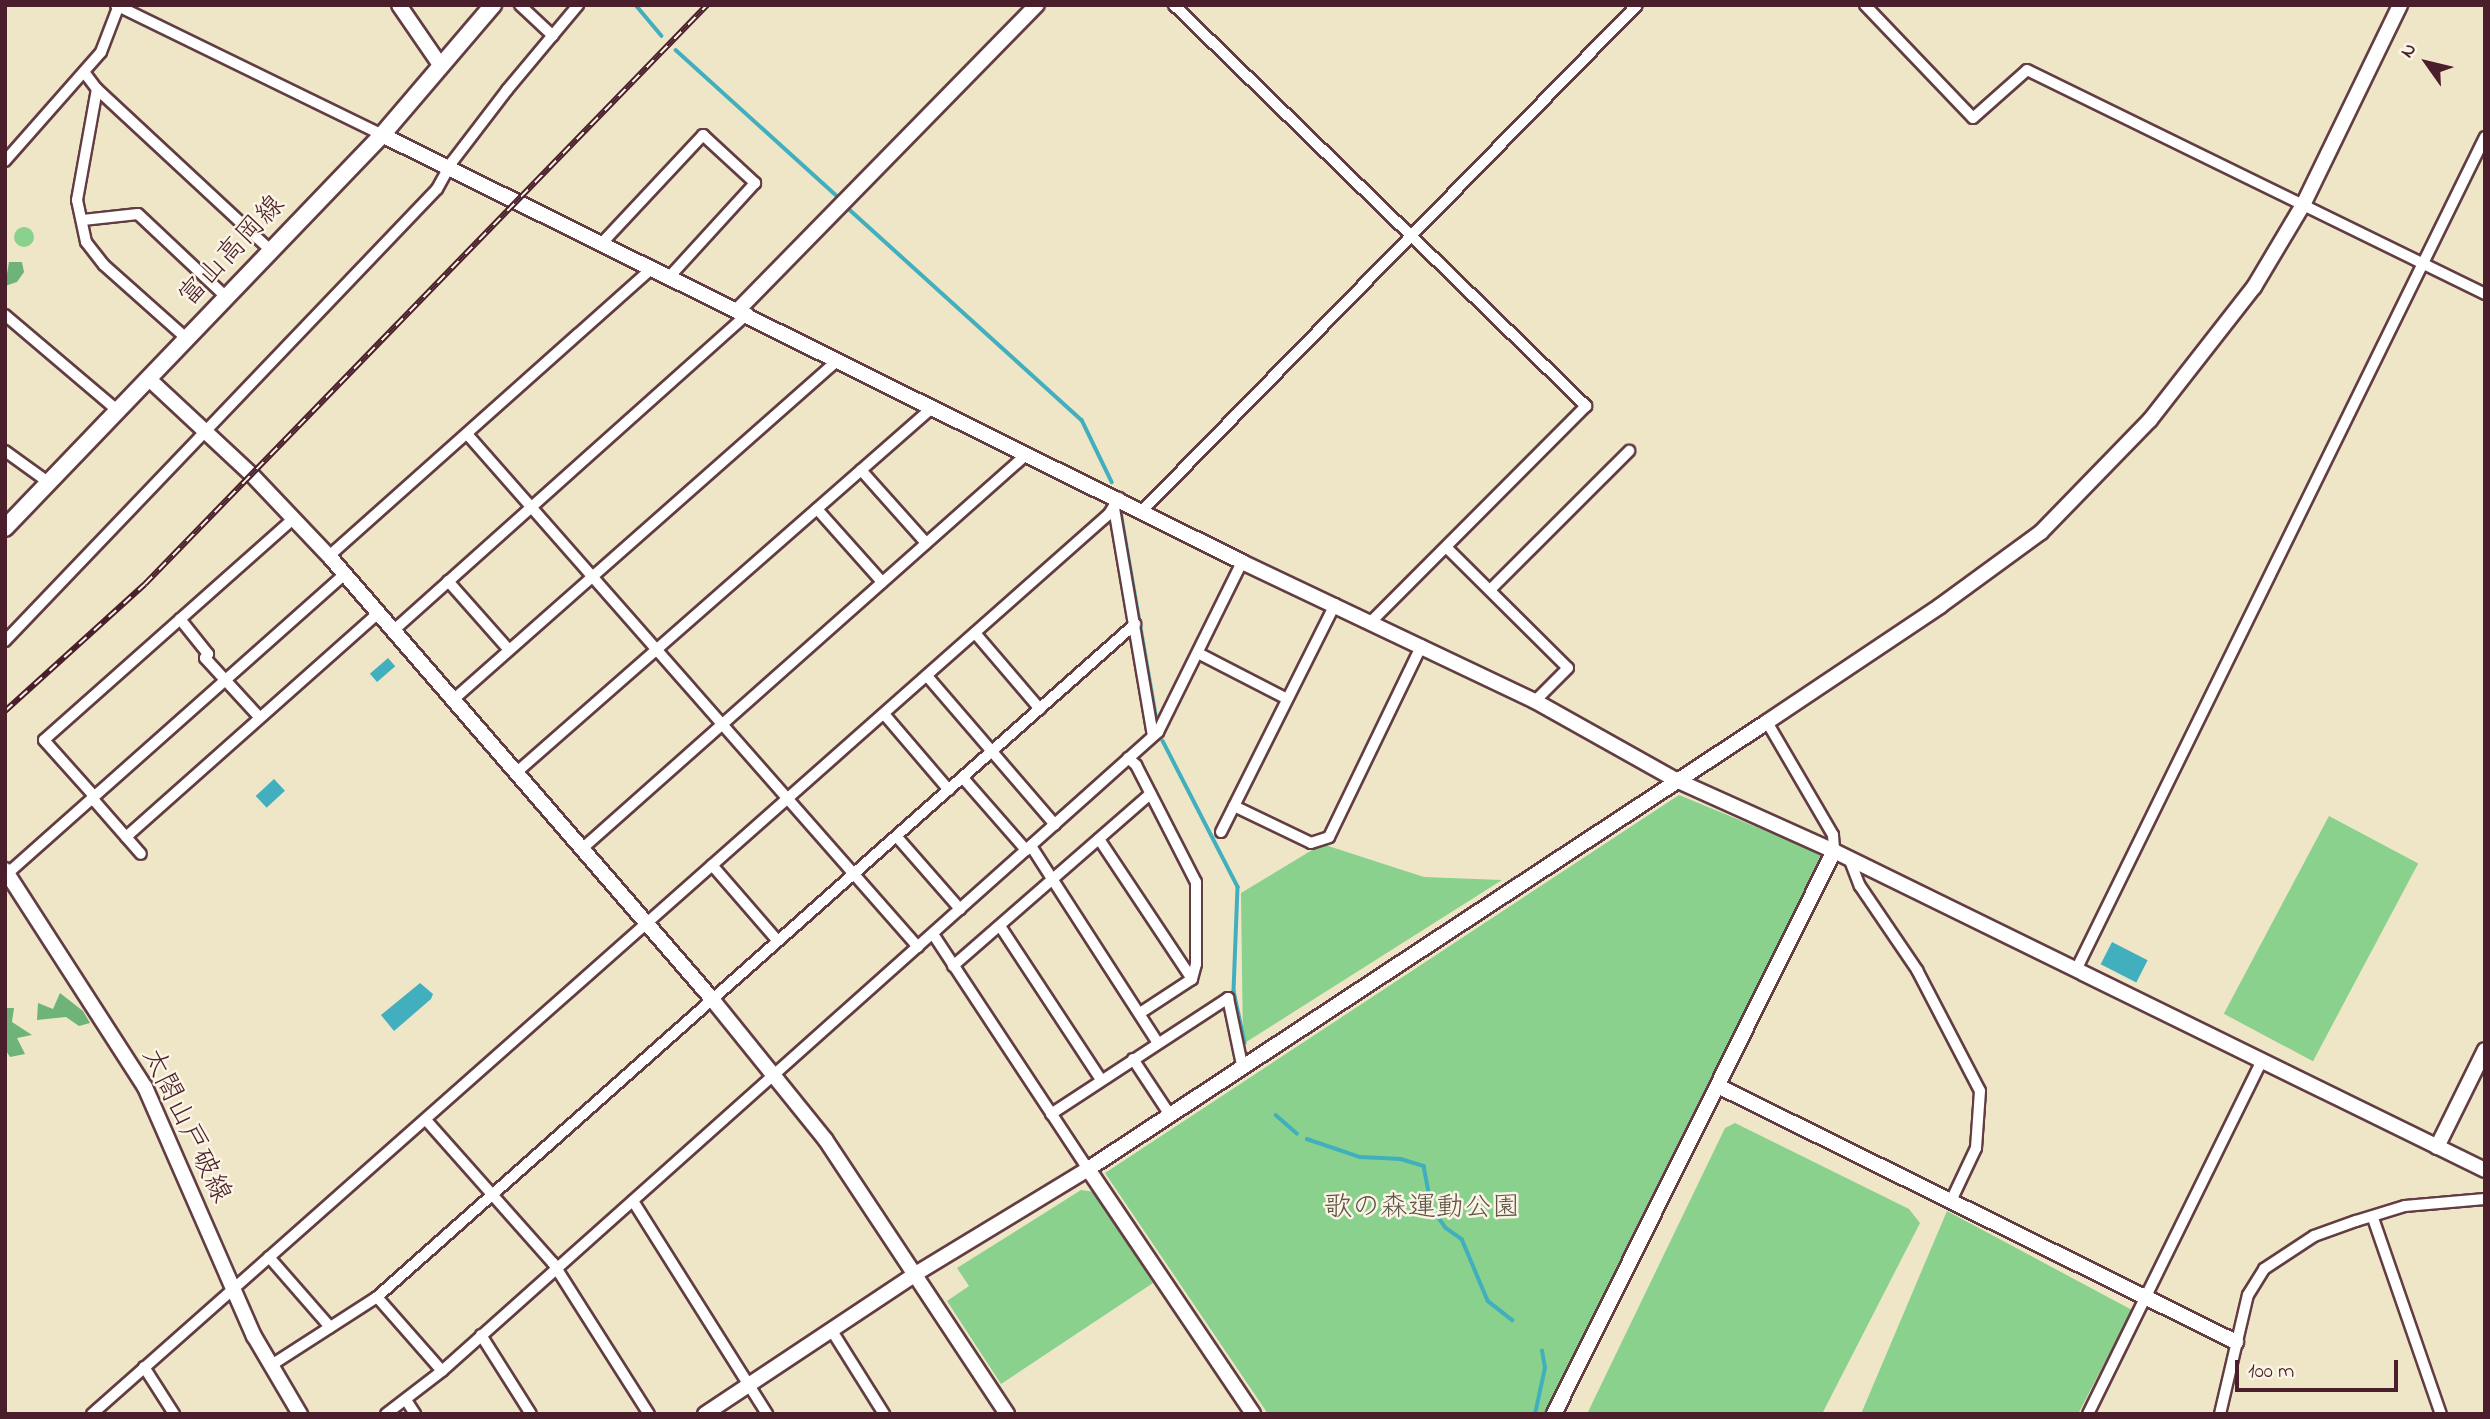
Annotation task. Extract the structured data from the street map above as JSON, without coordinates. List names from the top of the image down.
{
  "streets": {
    "main road": ["富山高岡線"],
    "street": ["太閤山戸破線"]
  },
  "parks": ["歌の森運動公園"],
  "scale_bar": "100 m",
  "north": "top left"
}
